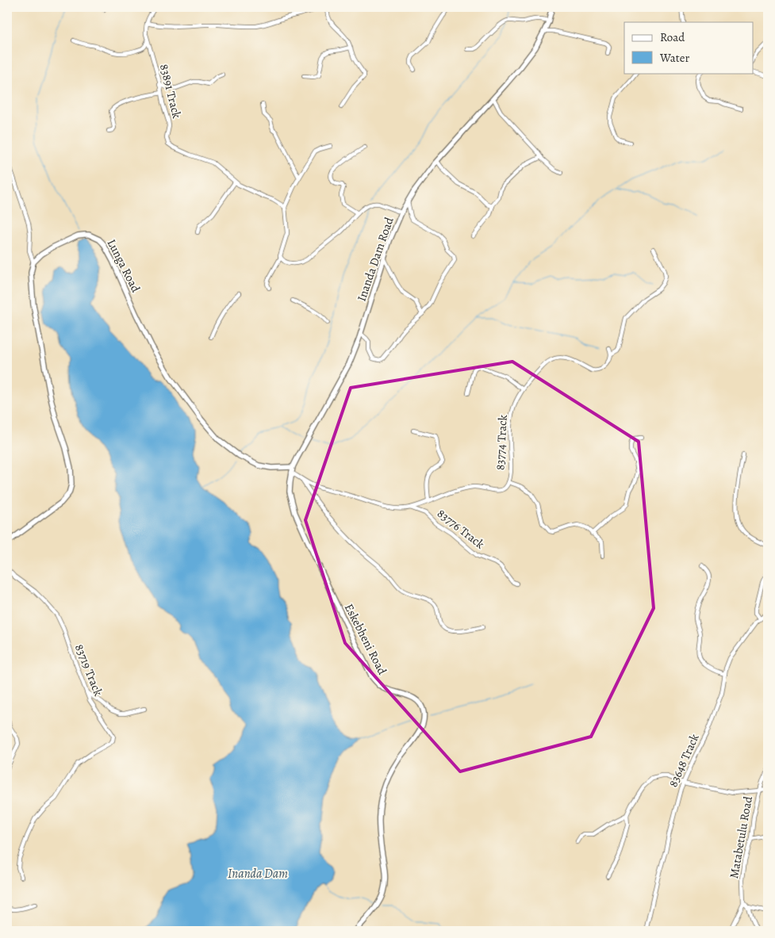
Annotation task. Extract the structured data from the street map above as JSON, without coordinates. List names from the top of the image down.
{
  "streets": {
    "street": [
      "83891 Track",
      "Inanda Dam Road",
      "Lunga Road",
      "83774 Track",
      "83776 Track",
      "Eskebheni Road",
      "83719 Track",
      "83648 Track",
      "Matabetulu Road"
    ]
  },
  "crossings": [
    ["Inanda Dam Road", "Lunga Road"],
    ["Inanda Dam Road", "83774 Track"],
    ["Inanda Dam Road", "Eskebheni Road"],
    ["Lunga Road", "83774 Track"],
    ["83774 Track", "83776 Track"]
  ],
  "water": ["Inanda Dam"],
  "legend": ["Road", "Water"]
}
